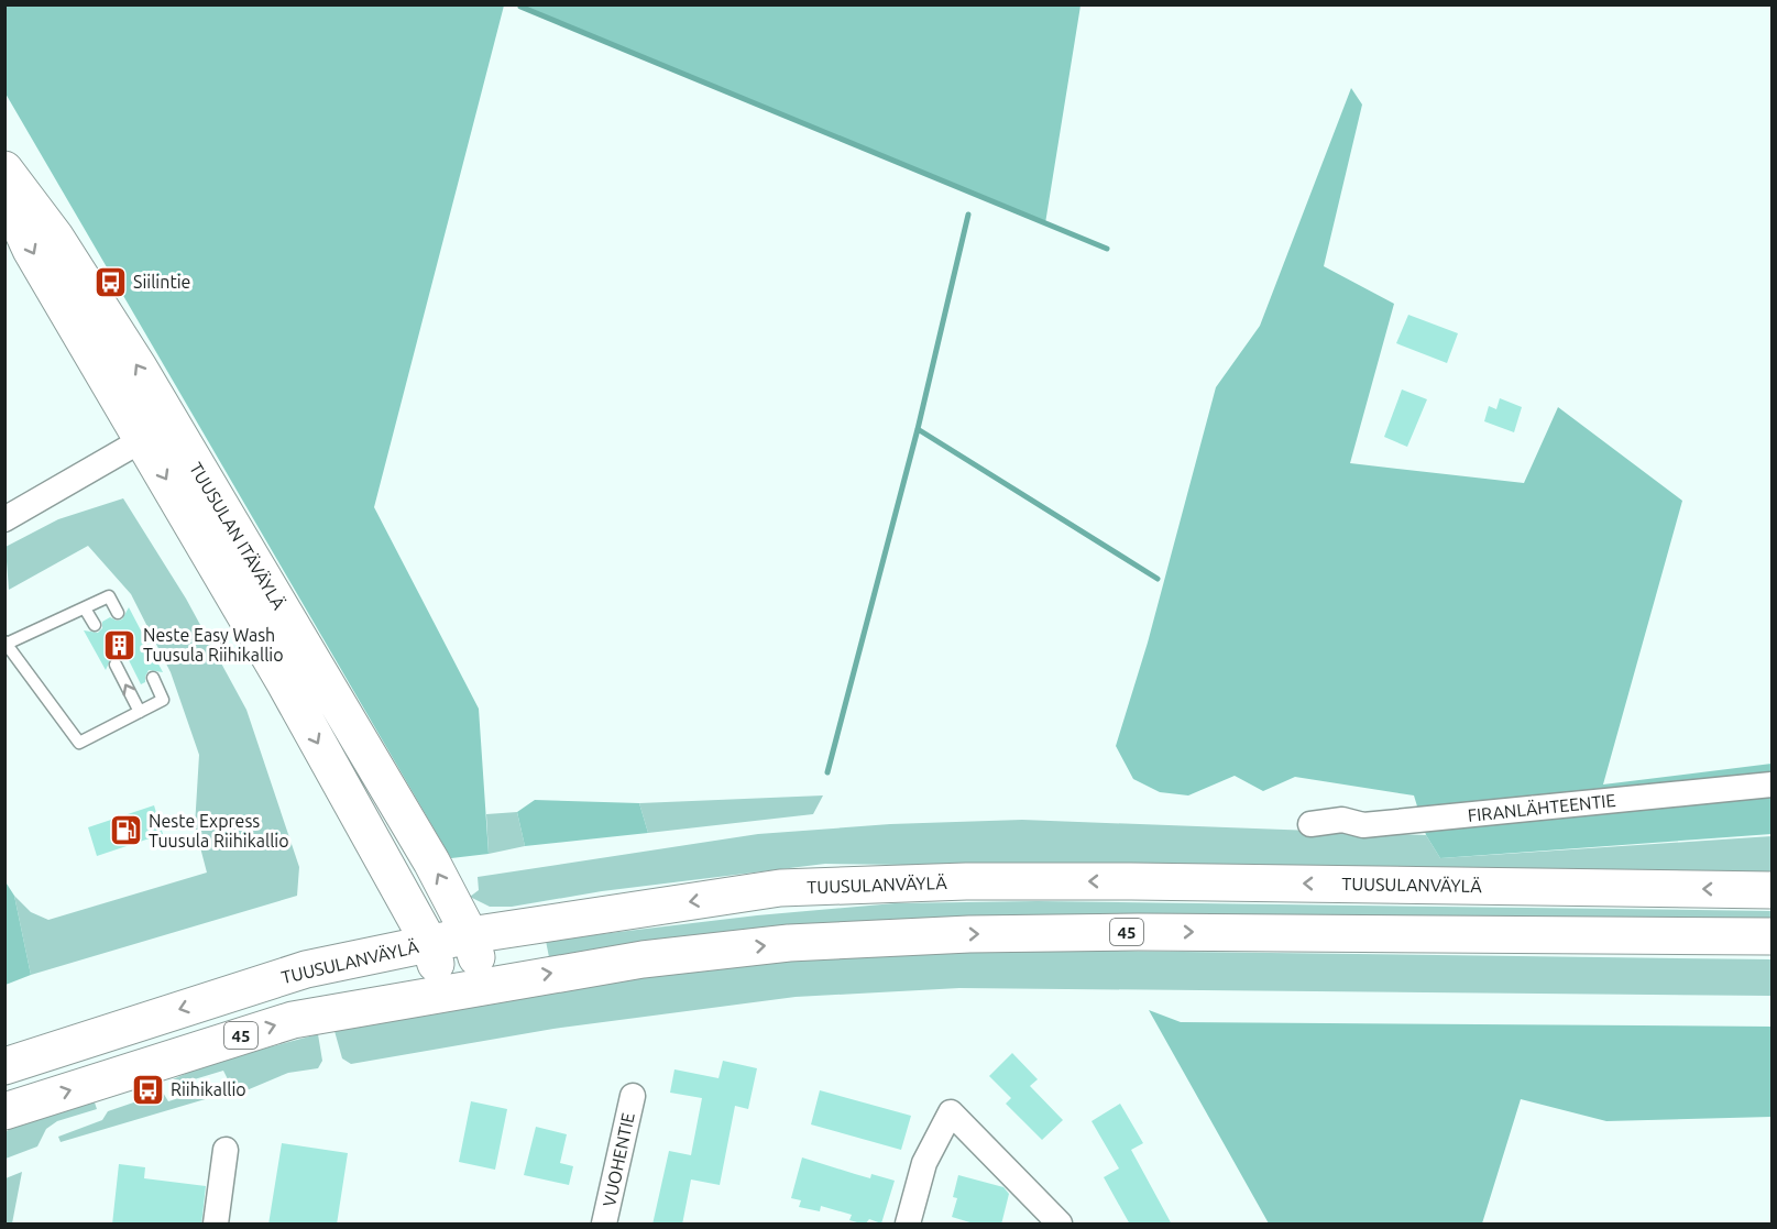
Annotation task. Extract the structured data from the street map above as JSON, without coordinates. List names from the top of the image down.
{
  "streets": {
    "main road": ["TUUSULAN ITÄVÄYLÄ", "TUUSULANVÄYLÄ", "45"],
    "street": ["FIRANLÄHTEENTIE", "VUOHENTIE"]
  },
  "crossings": [
    ["TUUSULAN ITÄVÄYLÄ", "TUUSULANVÄYLÄ"],
    ["TUUSULAN ITÄVÄYLÄ", "45"]
  ],
  "places": {
    "bus stop": ["Siilintie", "Riihikallio"],
    "building": ["Neste Easy Wash Tuusula Riihikallio"],
    "fuel station": ["Neste Express Tuusula Riihikallio"]
  }
}
